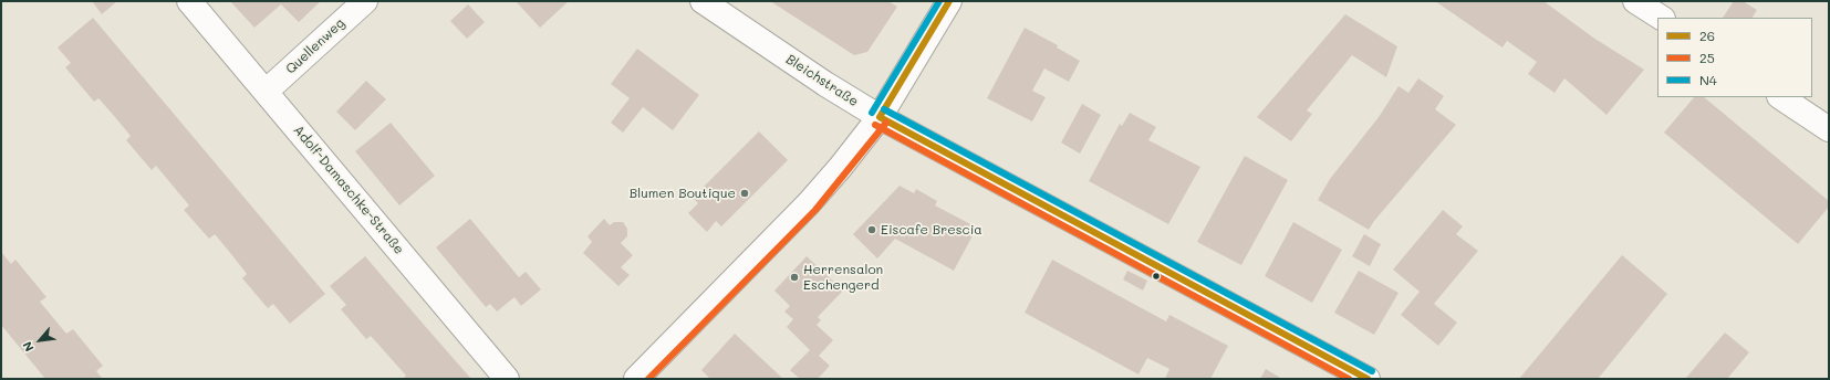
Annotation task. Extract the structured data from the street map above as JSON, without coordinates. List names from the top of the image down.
{
  "streets": {
    "street": ["Quellenweg", "Bleichstraße", "Adolf-Damaschke-Straße"]
  },
  "crossings": [
    ["Quellenweg", "Adolf-Damaschke-Straße"]
  ],
  "places": ["Blumen Boutique", "Eiscafe Brescia", "Herrensalon Eschengerd"],
  "lines": ["transit line 26", "transit line N4", "transit line 25"],
  "legend": ["26", "25", "N4"],
  "north": "bottom left"
}
